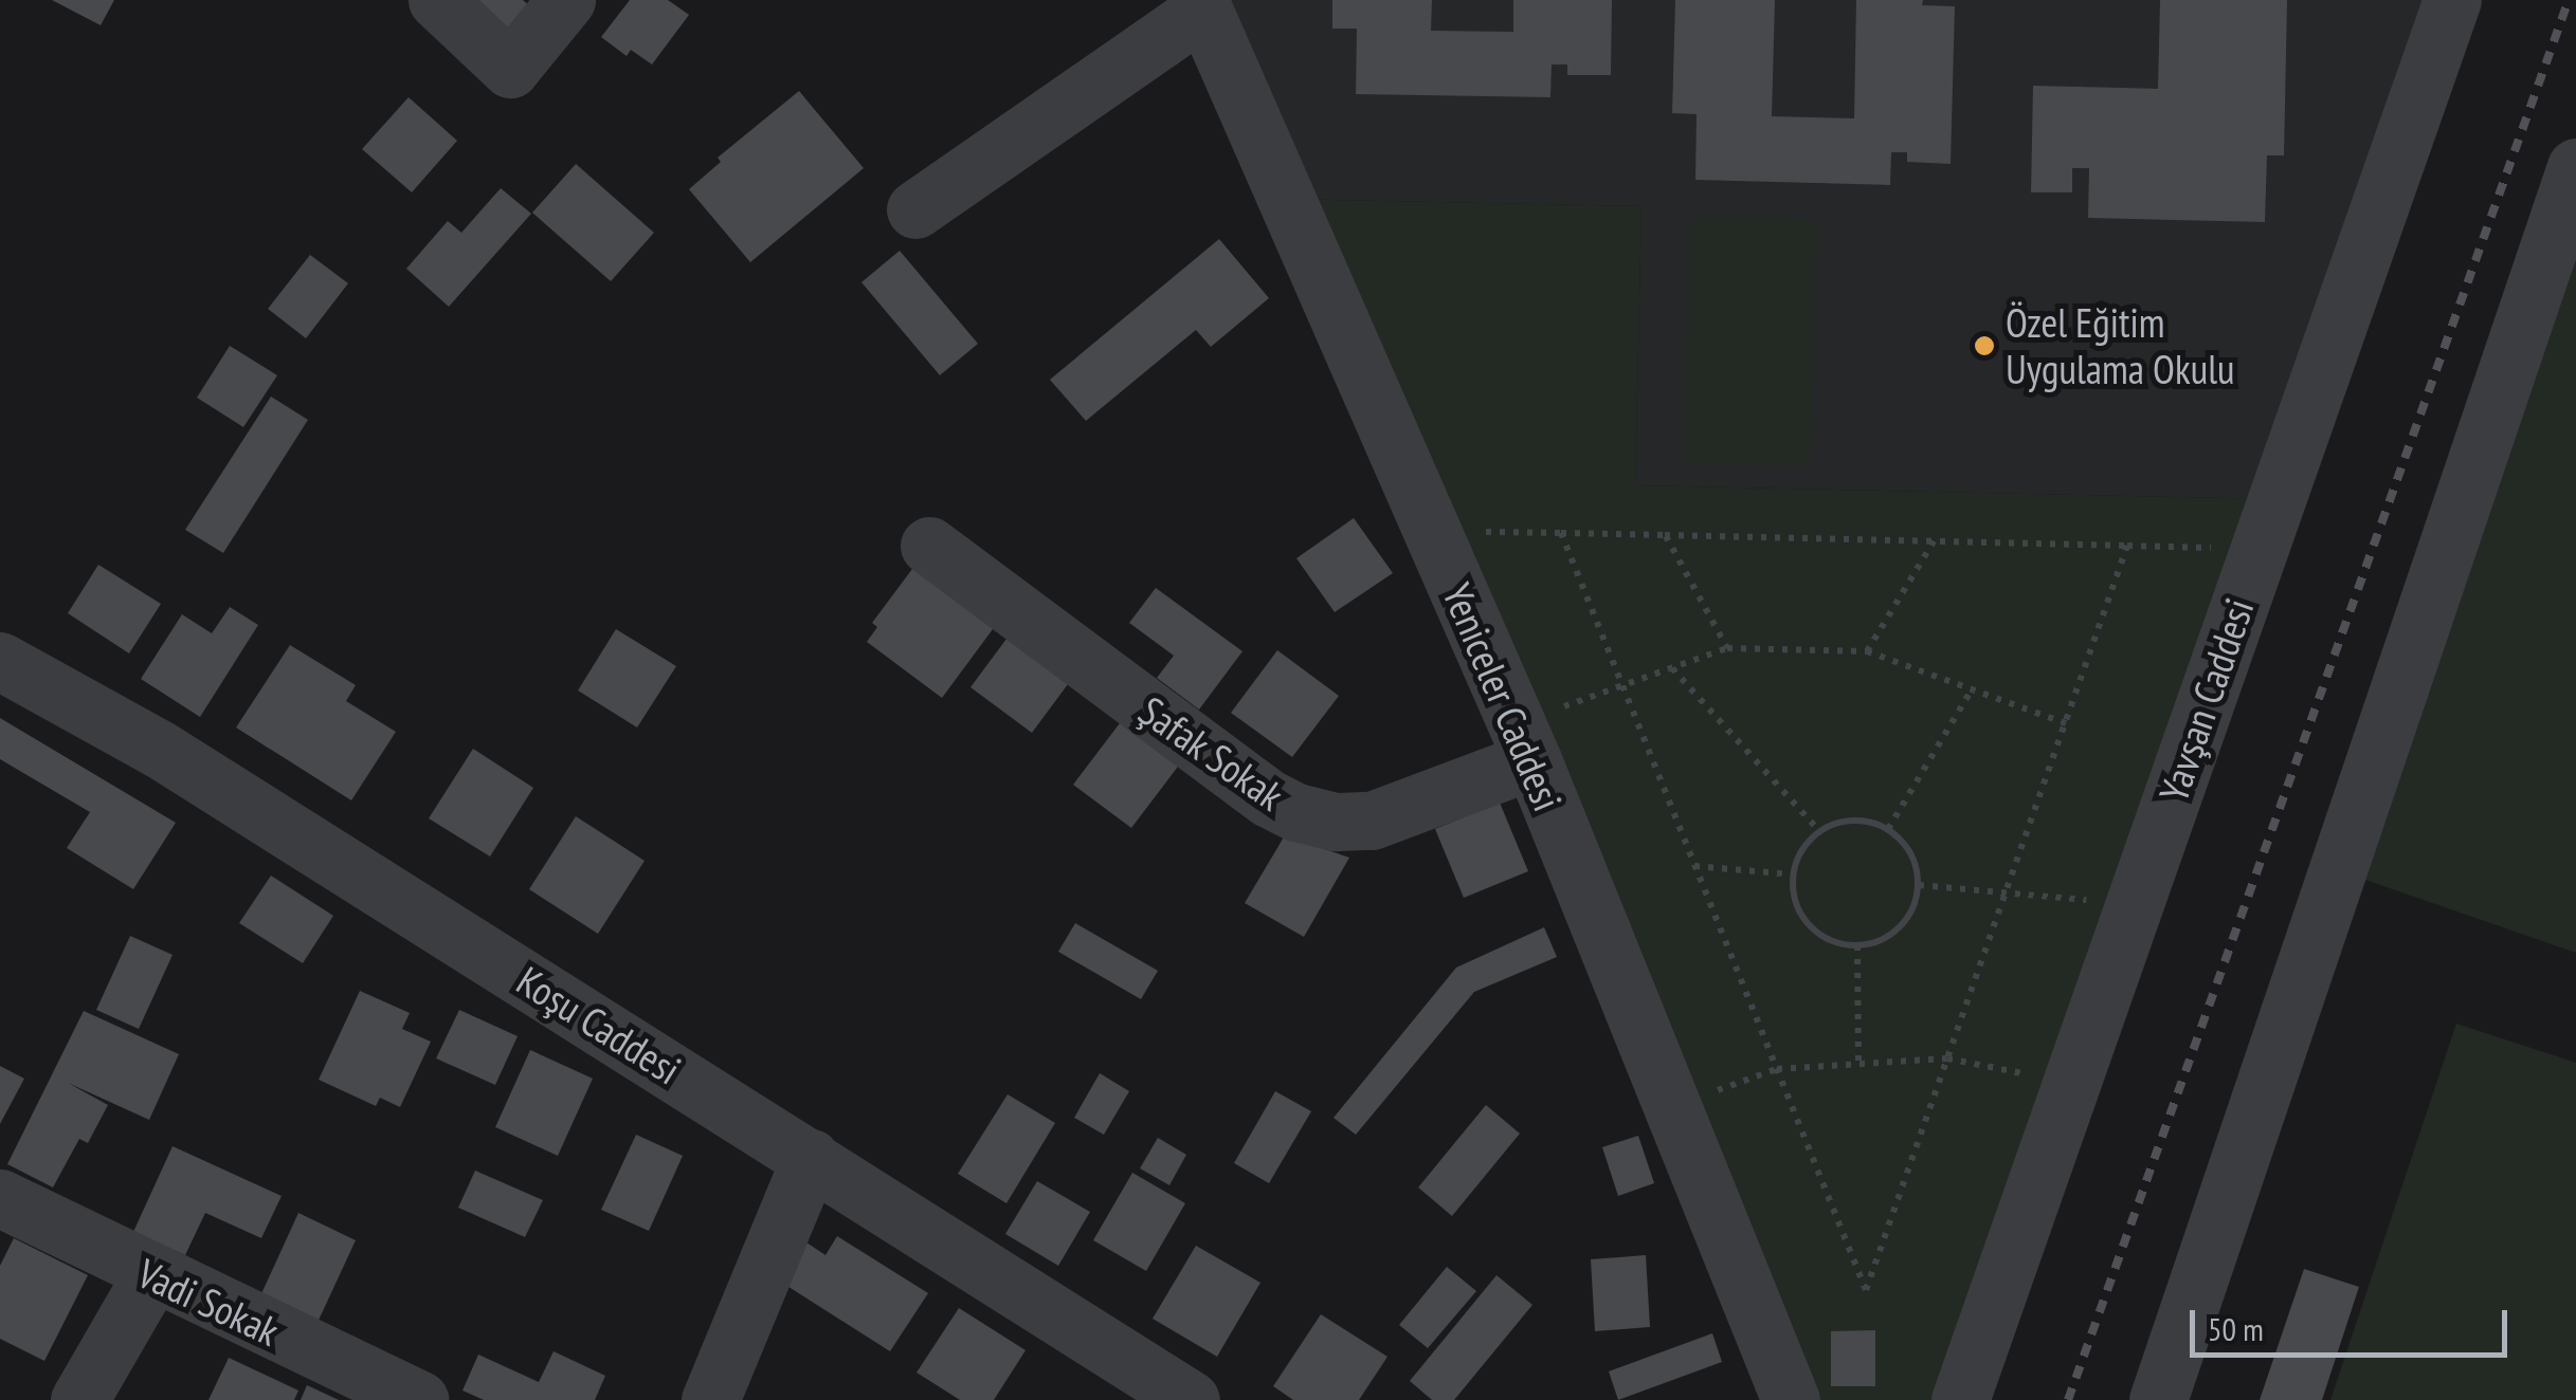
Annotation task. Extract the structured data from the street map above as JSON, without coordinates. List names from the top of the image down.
{
  "streets": {
    "street": [
      "Yeniceler Caddesi",
      "Yavşan Caddesi",
      "Şafak Sokak",
      "Koşu Caddesi",
      "Vadi Sokak"
    ]
  },
  "crossings": [
    ["Yeniceler Caddesi", "Şafak Sokak"]
  ],
  "places": ["Özel Eğitim Uygulama Okulu"],
  "scale_bar": "50 m"
}
